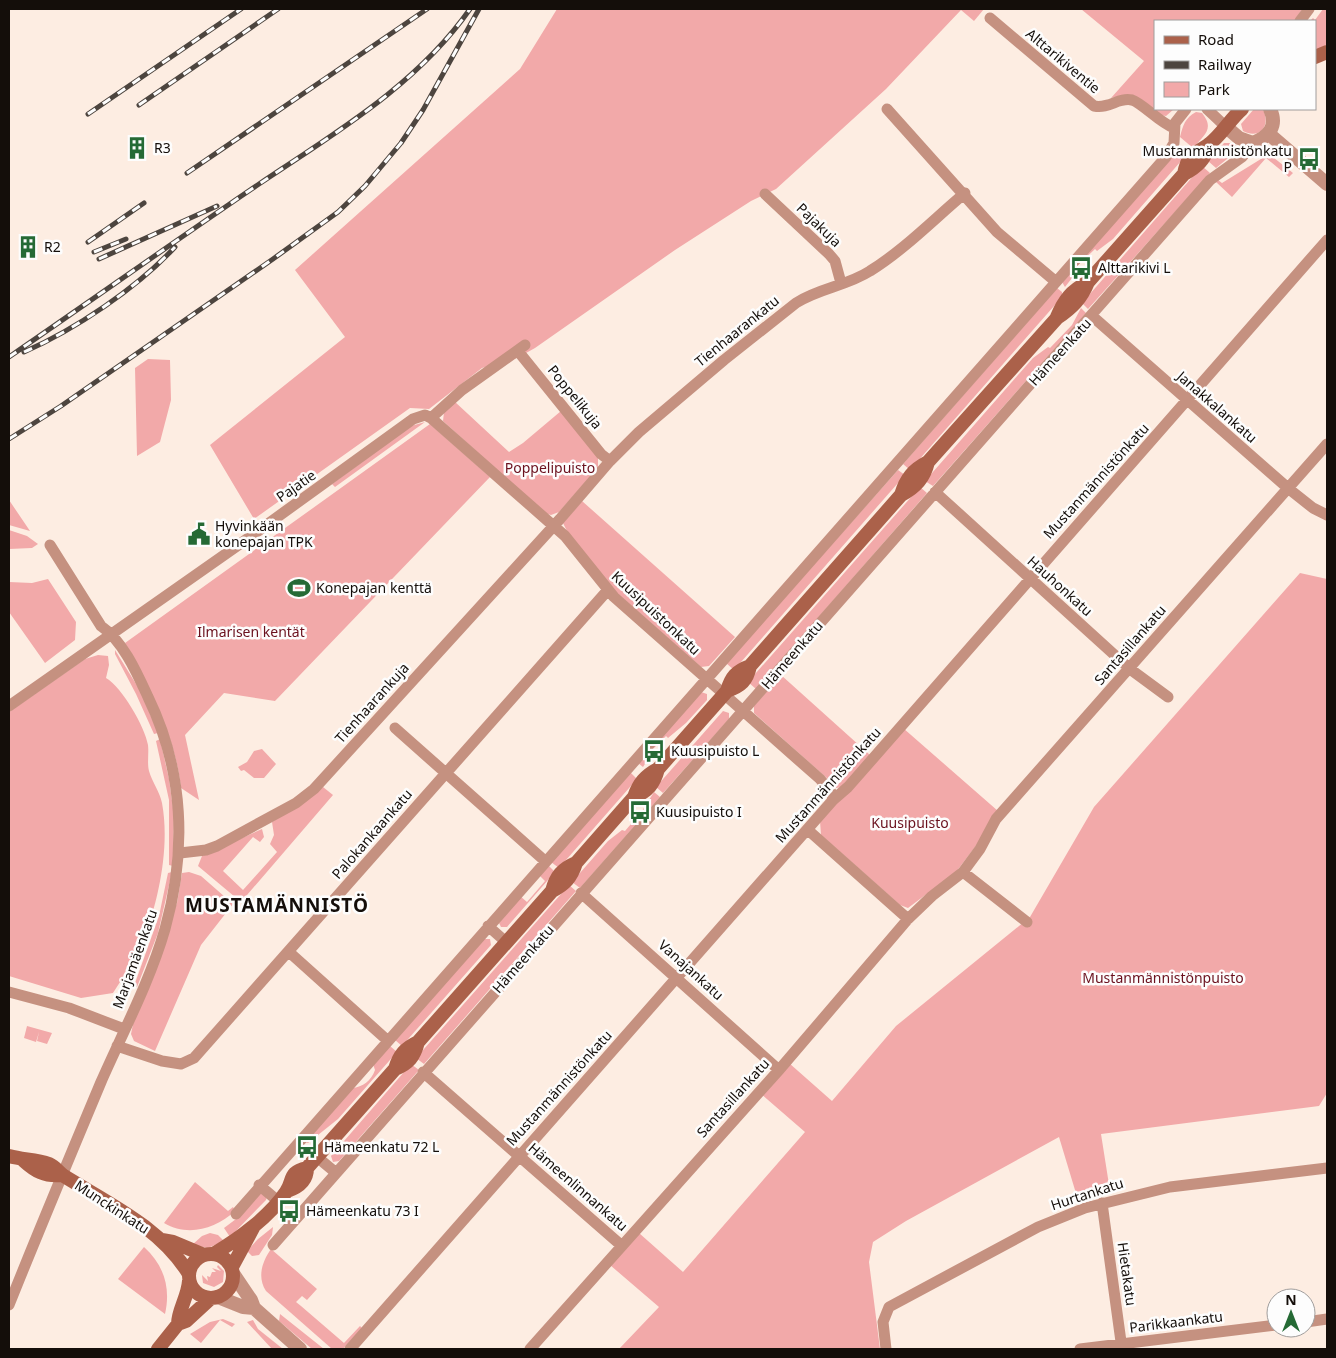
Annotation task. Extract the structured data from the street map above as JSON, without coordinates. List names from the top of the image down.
{
  "streets": {
    "main road": ["Hämeenkatu", "Munckinkatu"],
    "street": [
      "Alttarikiventie",
      "Pajakuja",
      "Tienhaarankatu",
      "Poppelikuja",
      "Janakkalankatu",
      "Mustanmännistönkatu",
      "Pajatie",
      "Hauhonkatu",
      "Kuusipuistonkatu",
      "Santasillankatu",
      "Tienhaarankuja",
      "Palokankaankatu",
      "Marjamäenkatu",
      "Vanajankatu",
      "Hämeenlinnankatu",
      "Hurtankatu",
      "Hietakatu",
      "Parikkaankatu"
    ]
  },
  "crossings": [
    ["Pajakuja", "Tienhaarankatu"],
    ["Tienhaarankatu", "Poppelikuja"],
    ["Tienhaarankatu", "Kuusipuistonkatu"],
    ["Tienhaarankatu", "Tienhaarankuja"],
    ["Hämeenkatu", "Janakkalankatu"],
    ["Hämeenkatu", "Hauhonkatu"],
    ["Hämeenkatu", "Kuusipuistonkatu"],
    ["Hämeenkatu", "Vanajankatu"],
    ["Hämeenkatu", "Hämeenlinnankatu"],
    ["Hämeenkatu", "Munckinkatu"],
    ["Poppelikuja", "Pajatie"],
    ["Janakkalankatu", "Mustanmännistönkatu"],
    ["Janakkalankatu", "Santasillankatu"],
    ["Mustanmännistönkatu", "Hauhonkatu"],
    ["Mustanmännistönkatu", "Vanajankatu"],
    ["Mustanmännistönkatu", "Hämeenlinnankatu"],
    ["Pajatie", "Marjamäenkatu"],
    ["Hauhonkatu", "Santasillankatu"],
    ["Kuusipuistonkatu", "Tienhaarankuja"],
    ["Kuusipuistonkatu", "Palokankaankatu"],
    ["Santasillankatu", "Vanajankatu"],
    ["Santasillankatu", "Hämeenlinnankatu"],
    ["Tienhaarankuja", "Marjamäenkatu"],
    ["Palokankaankatu", "Marjamäenkatu"],
    ["Marjamäenkatu", "Munckinkatu"],
    ["Hurtankatu", "Hietakatu"],
    ["Hietakatu", "Parikkaankatu"]
  ],
  "districts": ["MUSTAMÄNNISTÖ"],
  "parks": [
    "Poppelipuisto",
    "Ilmarisen kentät",
    "Kuusipuisto",
    "Mustanmännistönpuisto"
  ],
  "places": {
    "building": ["R3", "R2"],
    "bus stop": [
      "Mustanmännistönkatu P",
      "Alttarikivi L",
      "Kuusipuisto L",
      "Kuusipuisto I",
      "Hämeenkatu 72 L",
      "Hämeenkatu 73 I"
    ],
    "public building": ["Hyvinkään konepajan TPK"],
    "sports": ["Konepajan kenttä"]
  },
  "legend": ["Road", "Railway", "Park"],
  "north": "top"
}
